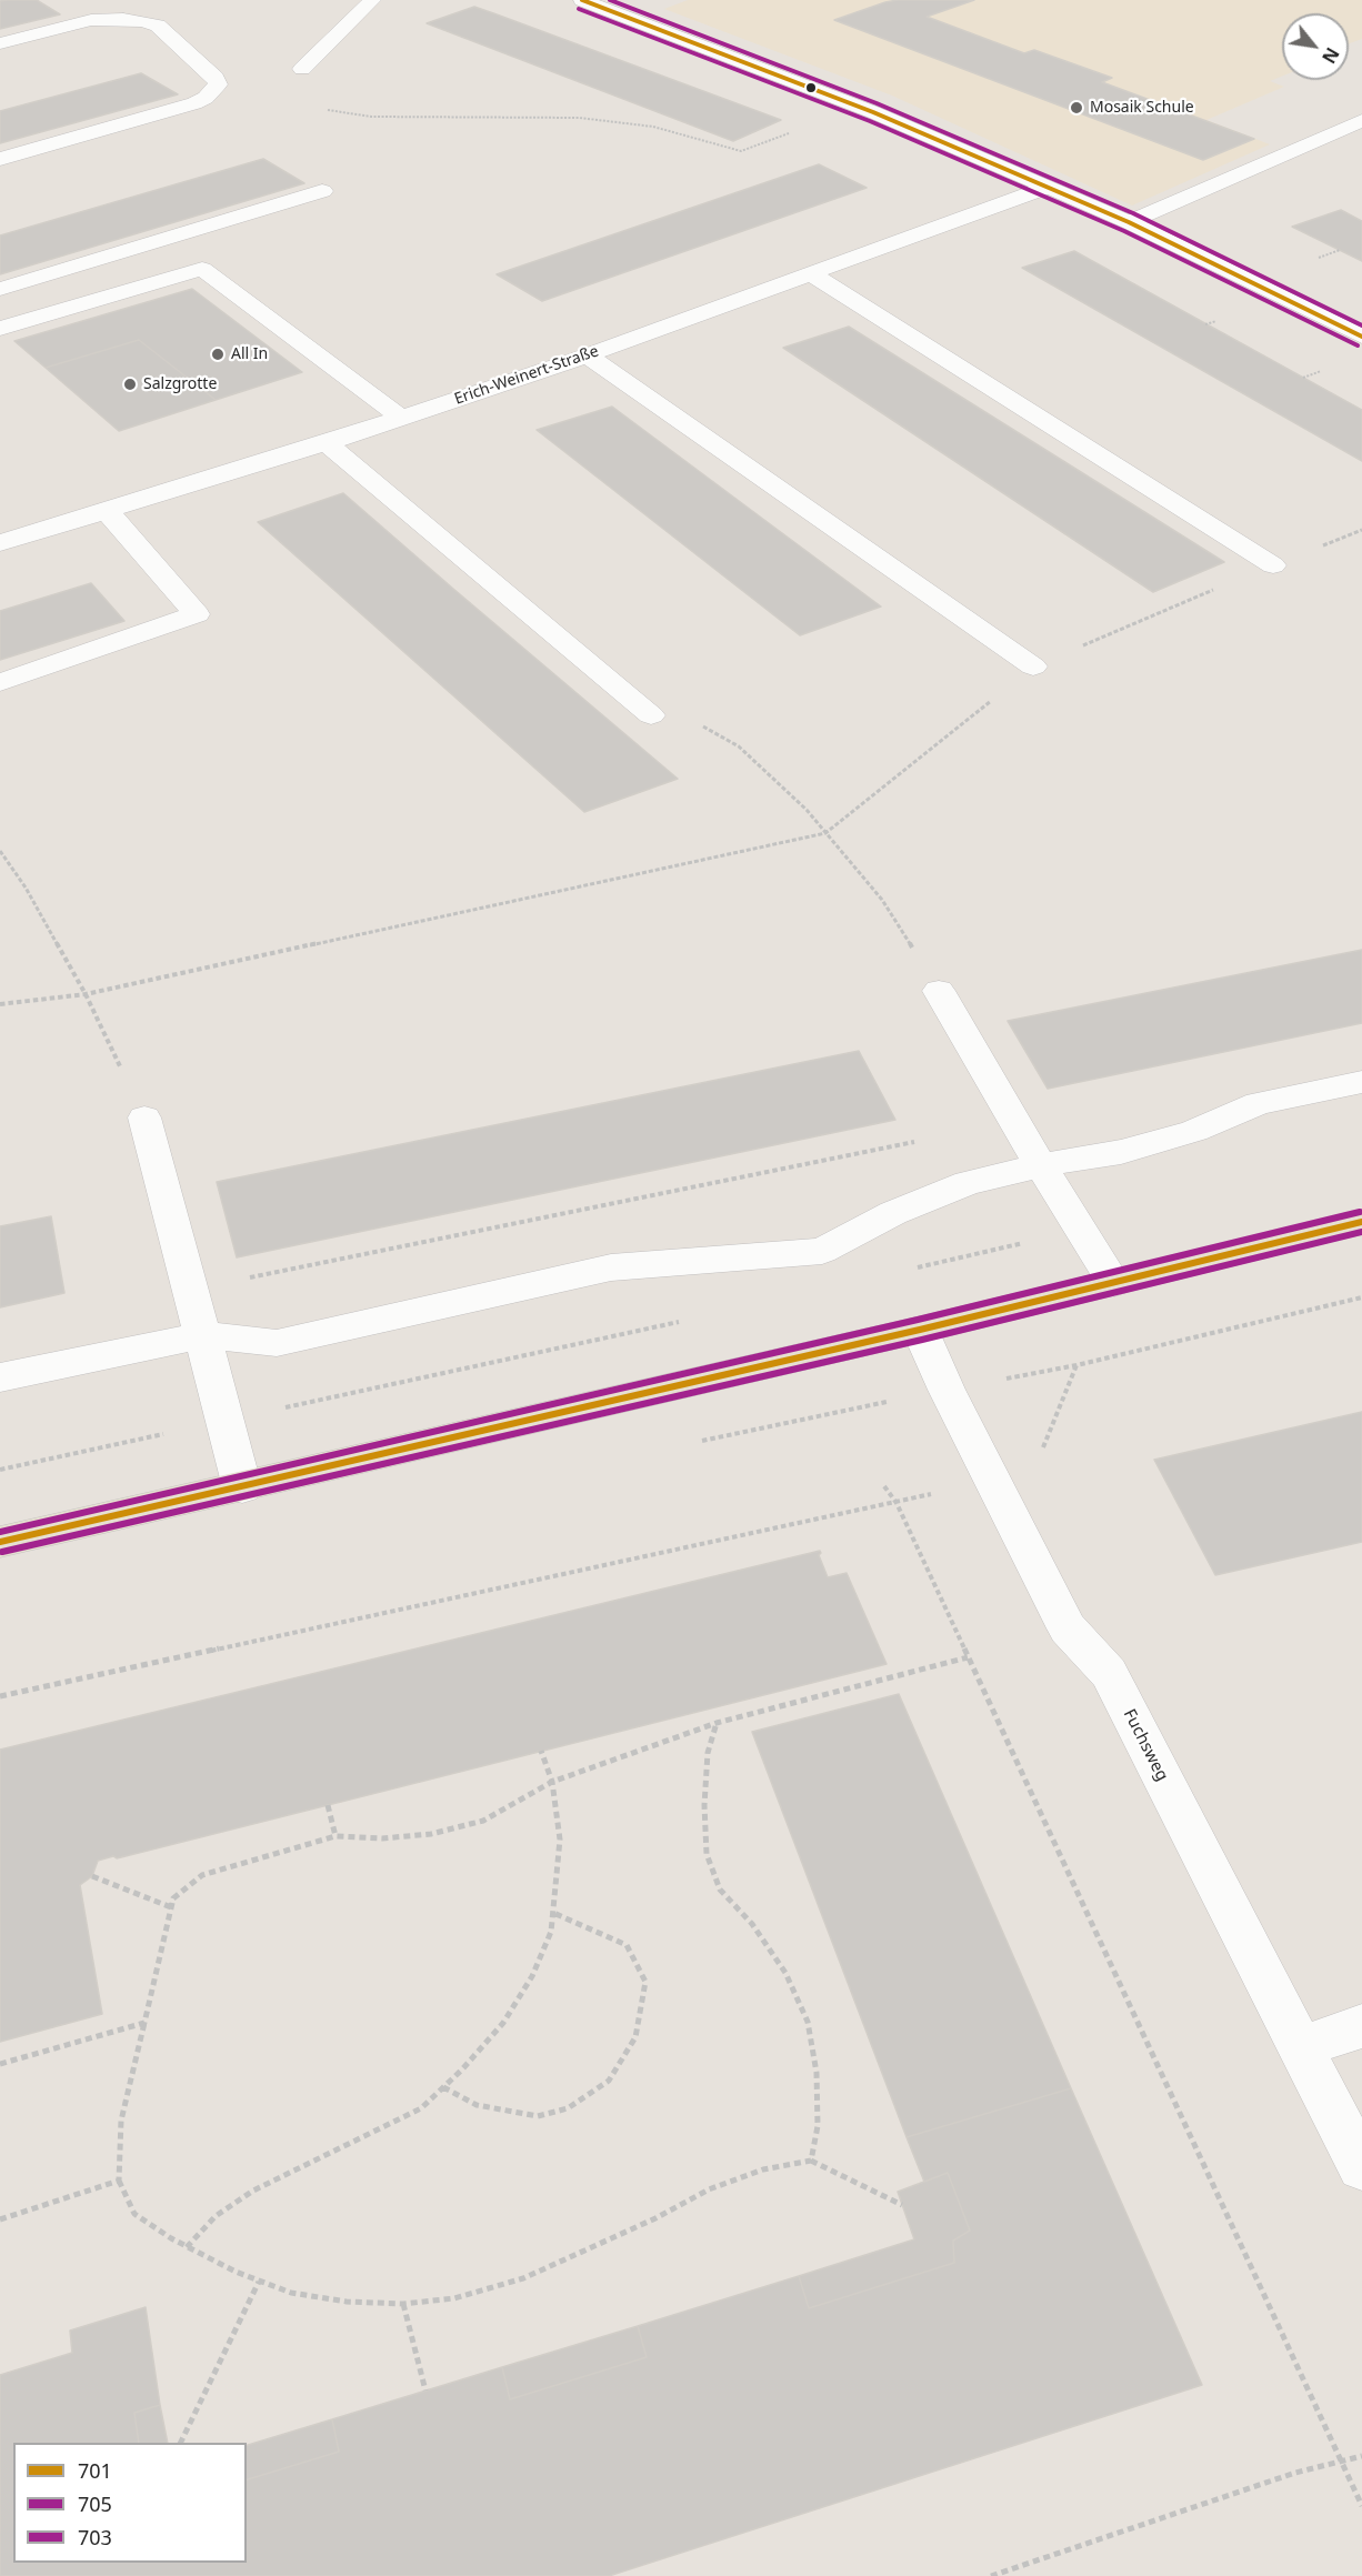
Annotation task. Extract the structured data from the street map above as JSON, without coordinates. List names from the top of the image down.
{
  "streets": {
    "street": ["Erich-Weinert-Straße", "Fuchsweg"]
  },
  "places": ["Mosaik Schule", "All In", "Salzgrotte"],
  "lines": ["transit line 701", "transit line 703", "transit line 705"],
  "legend": ["701", "705", "703"],
  "north": "bottom right"
}
